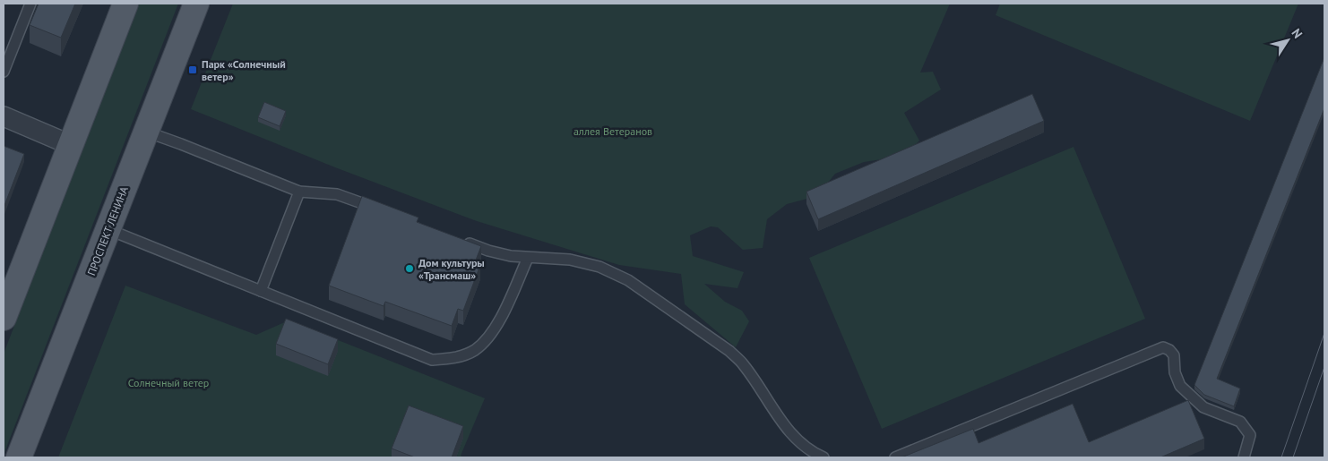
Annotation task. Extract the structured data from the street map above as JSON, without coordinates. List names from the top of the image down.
{
  "streets": {
    "main road": ["ПРОСПЕКТ ЛЕНИНА"]
  },
  "parks": ["аллея Ветеранов", "Солнечный ветер"],
  "places": {
    "transit": ["Парк «Солнечный ветер»"],
    "other": ["Дом культуры «Трансмаш»"]
  },
  "north": "top right"
}
